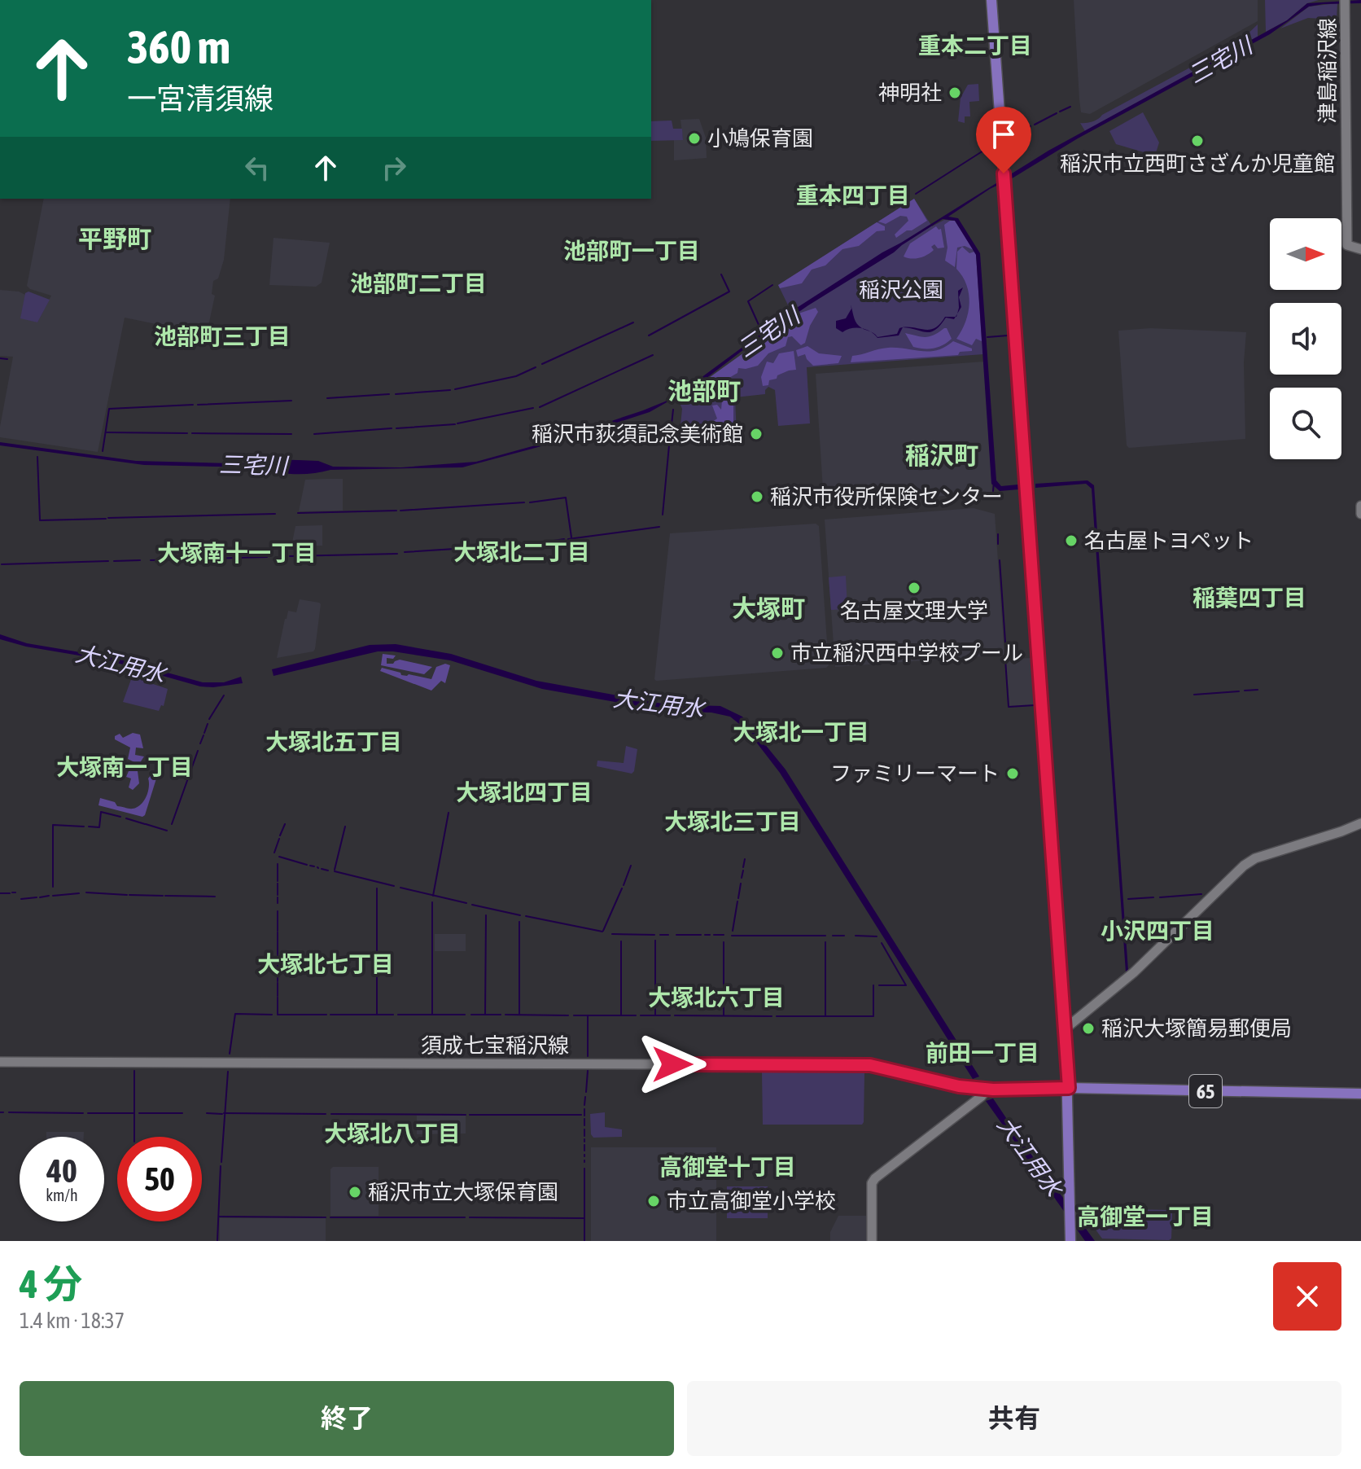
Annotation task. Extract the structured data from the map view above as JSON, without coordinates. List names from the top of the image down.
{
  "streets": {
    "main road": ["津島稲沢線", "須成七宝稲沢線", "65"]
  },
  "crossings": [
    ["須成七宝稲沢線", "65"]
  ],
  "districts": [
    "重本二丁目",
    "重本四丁目",
    "平野町",
    "池部町一丁目",
    "池部町二丁目",
    "池部町三丁目",
    "池部町",
    "稲沢町",
    "大塚北二丁目",
    "大塚南十一丁目",
    "稲葉四丁目",
    "大塚町",
    "大塚北一丁目",
    "大塚北五丁目",
    "大塚南一丁目",
    "大塚北四丁目",
    "大塚北三丁目",
    "小沢四丁目",
    "大塚北七丁目",
    "大塚北六丁目",
    "前田一丁目",
    "大塚北八丁目",
    "高御堂十丁目",
    "高御堂一丁目"
  ],
  "water": ["三宅川", "大江用水"],
  "parks": ["稲沢公園"],
  "places": [
    "神明社",
    "小鳩保育園",
    "稲沢市立西町さざんか児童館",
    "稲沢市荻須記念美術館",
    "稲沢市役所保険センター",
    "名古屋トヨペット",
    "名古屋文理大学",
    "市立稲沢西中学校プール",
    "ファミリーマート",
    "稲沢大塚簡易郵便局",
    "稲沢市立大塚保育園",
    "市立高御堂小学校"
  ],
  "north": "right",
  "page": {
    "turn": ["360 m", "一宮清須線"],
    "speed": "40 km/h",
    "limit": "50",
    "heading": ["4 分", "1.4 km · 18:37"],
    "buttons": ["終了", "共有"]
  }
}
